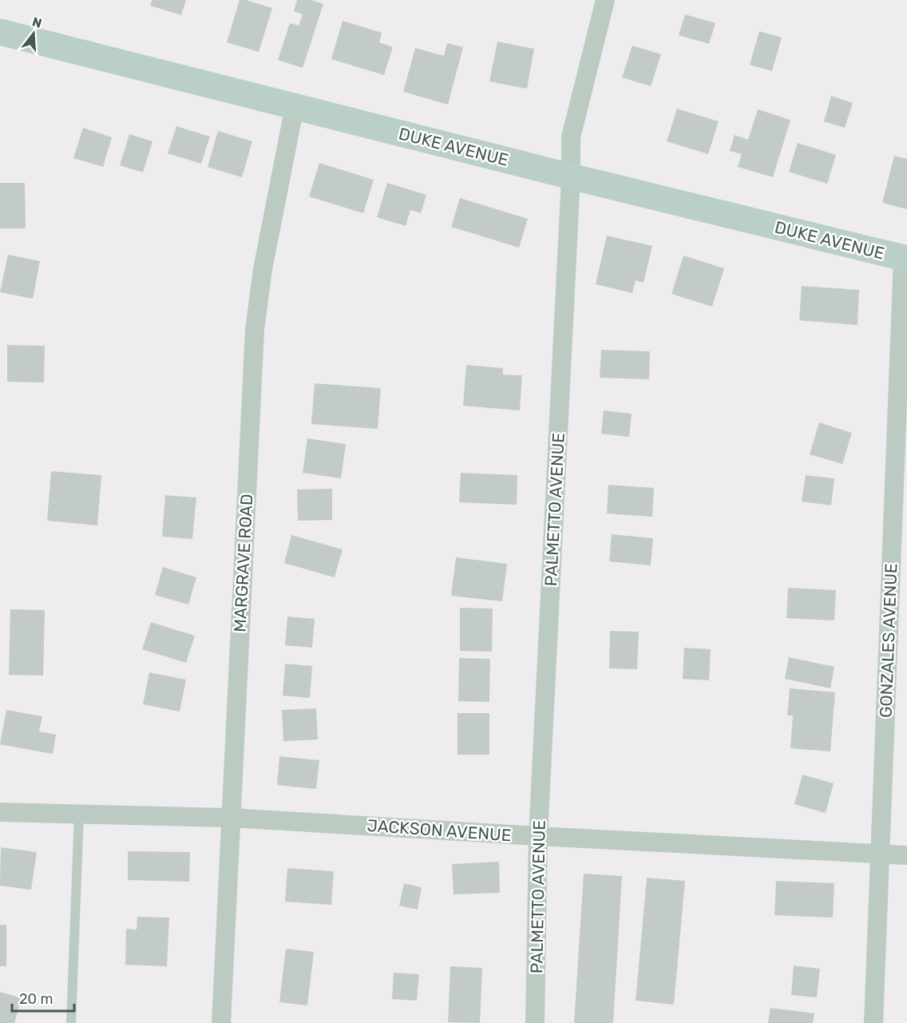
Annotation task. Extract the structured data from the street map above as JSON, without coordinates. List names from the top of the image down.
{
  "streets": {
    "street": [
      "DUKE AVENUE",
      "PALMETTO AVENUE",
      "MARGRAVE ROAD",
      "GONZALES AVENUE",
      "JACKSON AVENUE"
    ]
  },
  "crossings": [
    ["DUKE AVENUE", "PALMETTO AVENUE"],
    ["DUKE AVENUE", "MARGRAVE ROAD"],
    ["DUKE AVENUE", "GONZALES AVENUE"],
    ["PALMETTO AVENUE", "JACKSON AVENUE"],
    ["MARGRAVE ROAD", "JACKSON AVENUE"],
    ["GONZALES AVENUE", "JACKSON AVENUE"]
  ],
  "scale_bar": "20 m",
  "north": "top"
}
